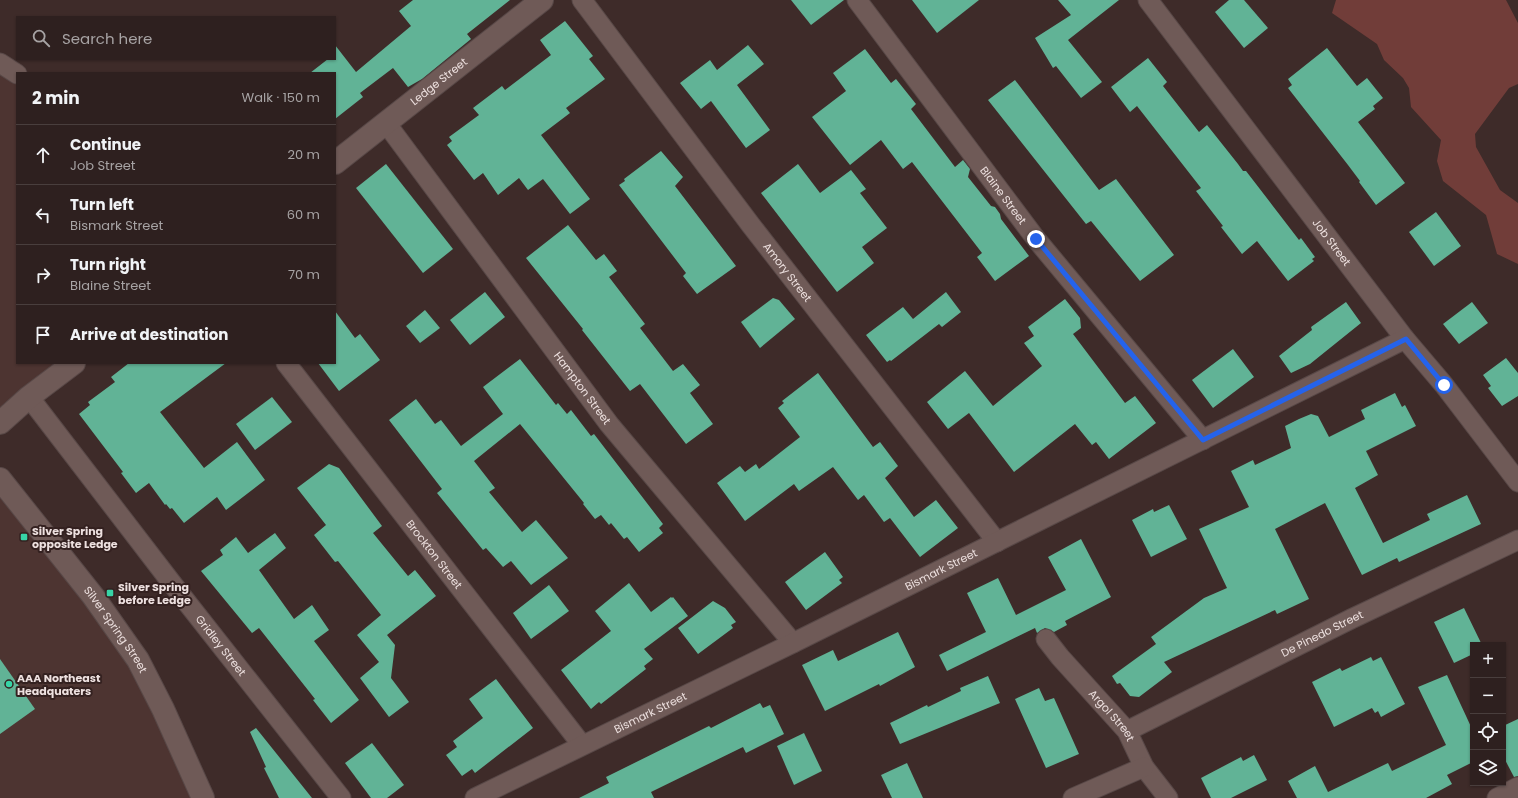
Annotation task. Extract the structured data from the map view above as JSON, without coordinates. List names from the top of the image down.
{
  "streets": {
    "main road": ["Ledge Street", "Silver Spring Street"],
    "street": [
      "Blaine Street",
      "Job Street",
      "Amory Street",
      "Hampton Street",
      "Brockton Street",
      "Bismark Street",
      "De Pinedo Street",
      "Gridley Street",
      "Argol Street"
    ]
  },
  "crossings": [
    ["Ledge Street", "Hampton Street"],
    ["Blaine Street", "Bismark Street"],
    ["Job Street", "Bismark Street"],
    ["Amory Street", "Bismark Street"],
    ["Hampton Street", "Bismark Street"],
    ["Brockton Street", "Bismark Street"],
    ["De Pinedo Street", "Argol Street"]
  ],
  "places": {
    "transit": ["Silver Spring opposite Ledge", "Silver Spring before Ledge"],
    "other": ["AAA Northeast Headquaters"]
  },
  "page": {
    "search": "Search here",
    "heading": ["2 min", "Walk · 150 m"],
    "list": [
      ["Continue", "Job Street", "20 m"],
      ["Turn left", "Bismark Street", "60 m"],
      ["Turn right", "Blaine Street", "70 m"],
      "Arrive at destination"
    ],
    "map_buttons": ["+", "−"]
  }
}
